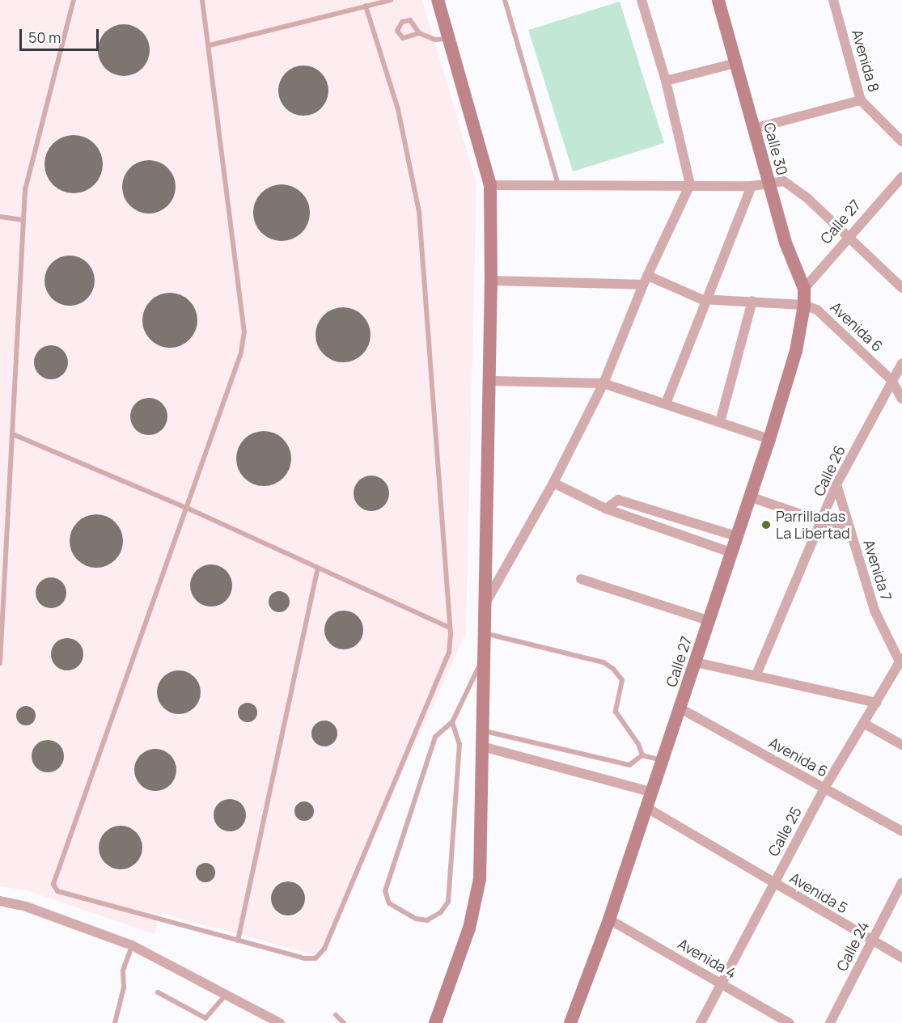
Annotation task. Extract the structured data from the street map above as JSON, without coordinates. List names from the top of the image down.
{
  "streets": {
    "main road": ["Calle 30", "Calle 27"],
    "street": [
      "Avenida 8",
      "Avenida 6",
      "Calle 26",
      "Avenida 7",
      "Calle 25",
      "Avenida 5",
      "Calle 24",
      "Avenida 4"
    ]
  },
  "crossings": [
    ["Calle 30", "Calle 27"],
    ["Calle 30", "Avenida 6"],
    ["Calle 27", "Avenida 6"],
    ["Calle 27", "Avenida 5"],
    ["Calle 27", "Avenida 4"],
    ["Avenida 6", "Calle 26"],
    ["Avenida 6", "Calle 25"],
    ["Calle 26", "Avenida 7"],
    ["Avenida 7", "Calle 25"],
    ["Calle 25", "Avenida 5"],
    ["Calle 25", "Avenida 4"],
    ["Avenida 5", "Calle 24"]
  ],
  "places": ["Parrilladas La Libertad"],
  "scale_bar": "50 m"
}
